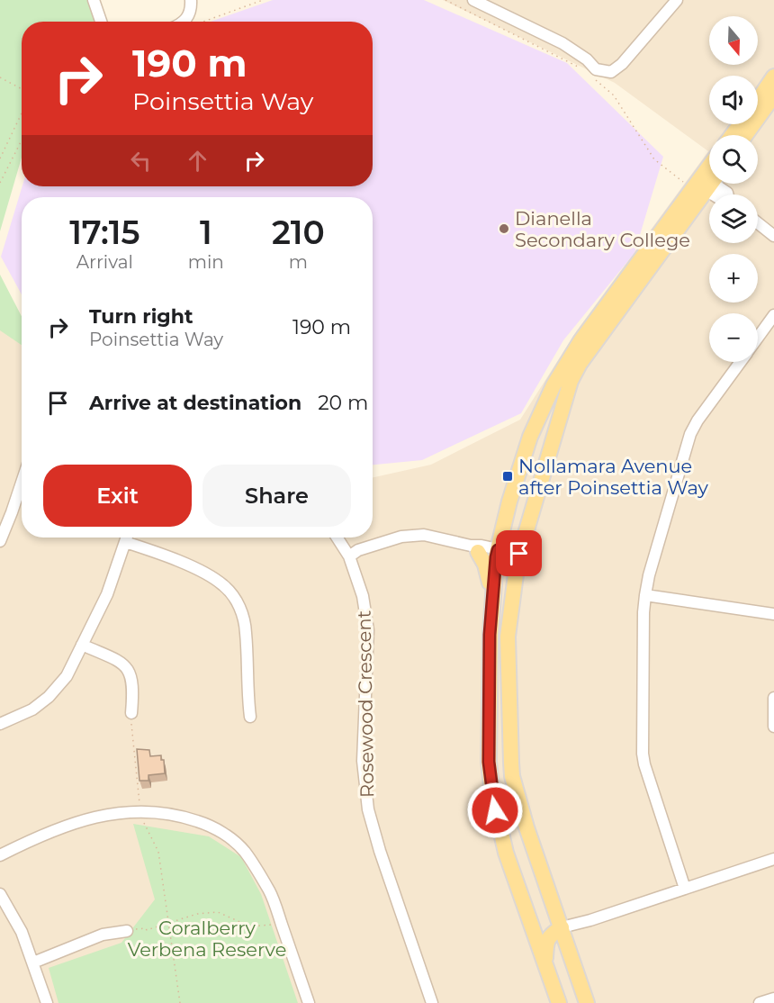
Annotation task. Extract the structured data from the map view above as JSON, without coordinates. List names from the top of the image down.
{
  "streets": {
    "street": ["Rosewood Crescent"]
  },
  "parks": ["Coralberry Verbena Reserve"],
  "places": {
    "other": ["Dianella Secondary College"],
    "transit": ["Nollamara Avenue after Poinsettia Way"]
  },
  "north": "bottom",
  "page": {
    "map_buttons": ["+", "−"],
    "turn": ["190 m", "Poinsettia Way"],
    "eta": [
      "17:15",
      "Arrival",
      "1",
      "min",
      "210",
      "m"
    ],
    "list": [
      {
        "name": "Turn right",
        "note": "Poinsettia Way",
        "value": "190 m"
      },
      {
        "name": "Arrive at destination",
        "value": "20 m"
      }
    ],
    "buttons": ["Exit", "Share"]
  }
}
